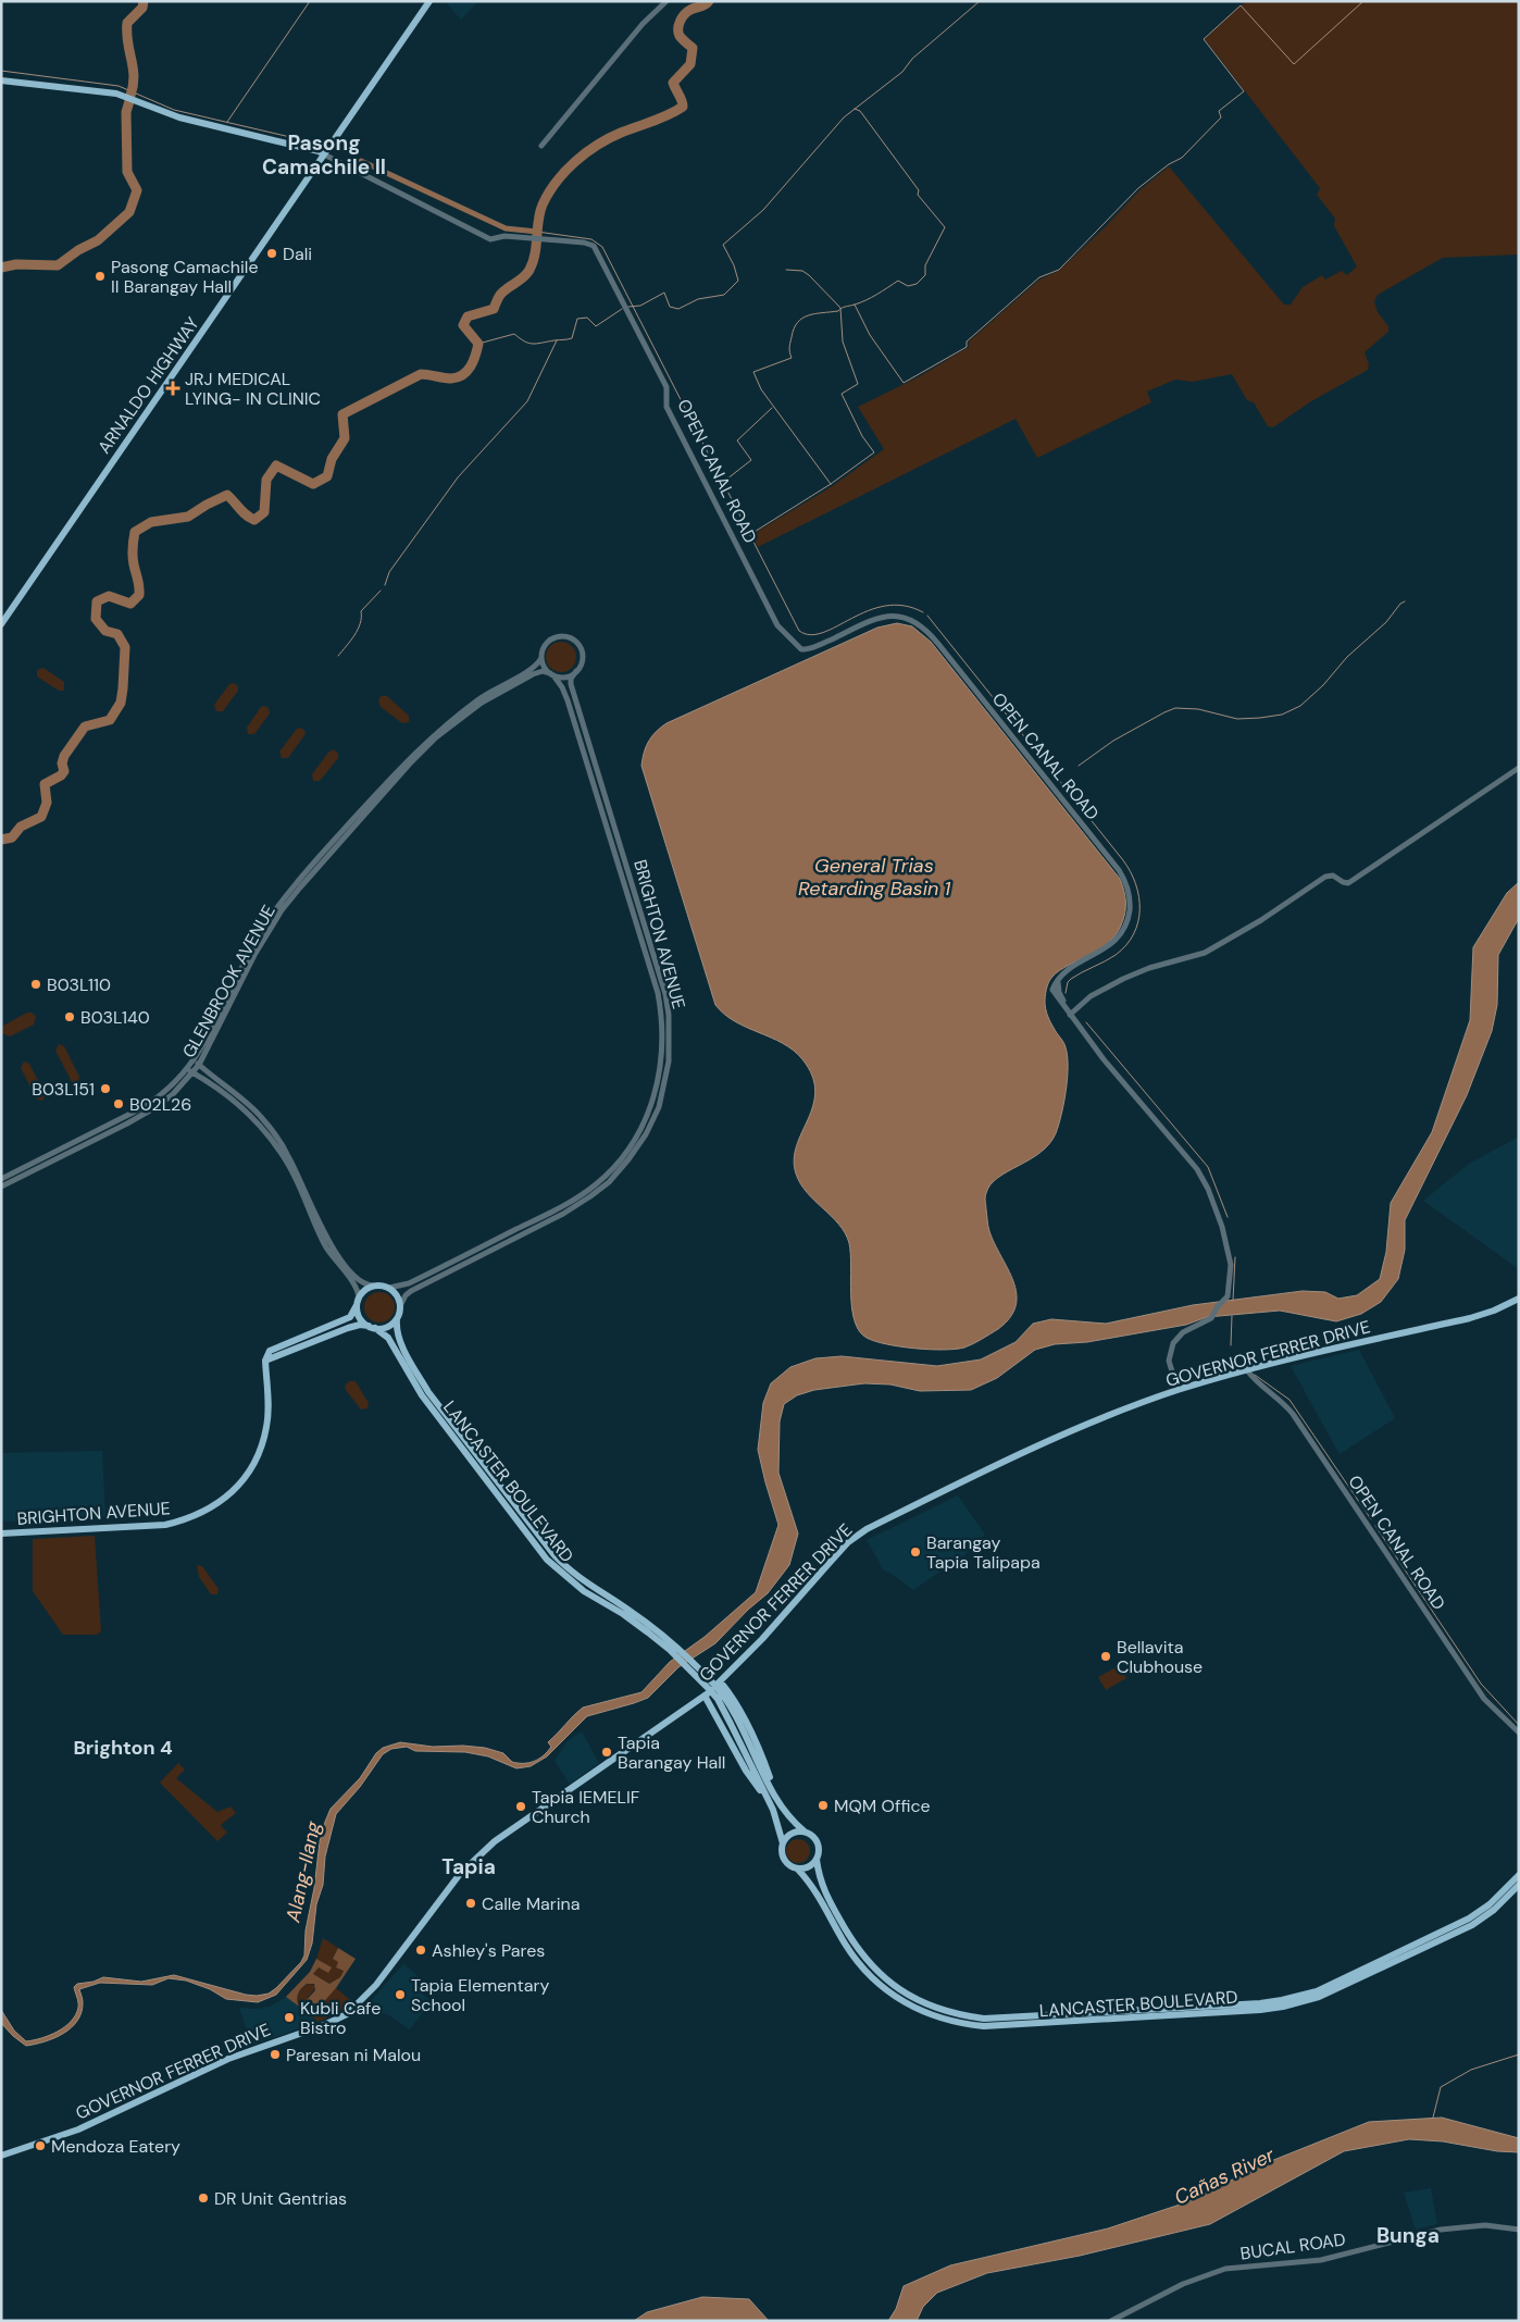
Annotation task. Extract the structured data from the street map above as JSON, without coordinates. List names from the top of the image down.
{
  "streets": {
    "main road": [
      "ARNALDO HIGHWAY",
      "OPEN CANAL ROAD",
      "BRIGHTON AVENUE",
      "GOVERNOR FERRER DRIVE",
      "LANCASTER BOULEVARD"
    ],
    "street": ["GLENBROOK AVENUE", "BUCAL ROAD"]
  },
  "crossings": [
    ["ARNALDO HIGHWAY", "OPEN CANAL ROAD"],
    ["OPEN CANAL ROAD", "GOVERNOR FERRER DRIVE"],
    ["BRIGHTON AVENUE", "GLENBROOK AVENUE"],
    ["BRIGHTON AVENUE", "LANCASTER BOULEVARD"]
  ],
  "districts": [
    "Pasong Camachile II",
    "Brighton 4",
    "Tapia",
    "Bunga"
  ],
  "water": ["General Trias Retarding Basin 1", "Alang-Ilang", "Cañas River"],
  "places": {
    "other": [
      "Dali",
      "Pasong Camachile II Barangay Hall",
      "B03L110",
      "B03L140",
      "B03L151",
      "B02L26",
      "Barangay Tapia Talipapa",
      "Bellavita Clubhouse",
      "Tapia Barangay Hall",
      "MQM Office",
      "Tapia IEMELIF Church",
      "Calle Marina",
      "Ashley's Pares",
      "Tapia Elementary School",
      "Kubli Cafe Bistro",
      "Paresan ni Malou",
      "Mendoza Eatery",
      "DR Unit Gentrias"
    ],
    "health": ["JRJ MEDICAL LYING- IN CLINIC"]
  }
}
